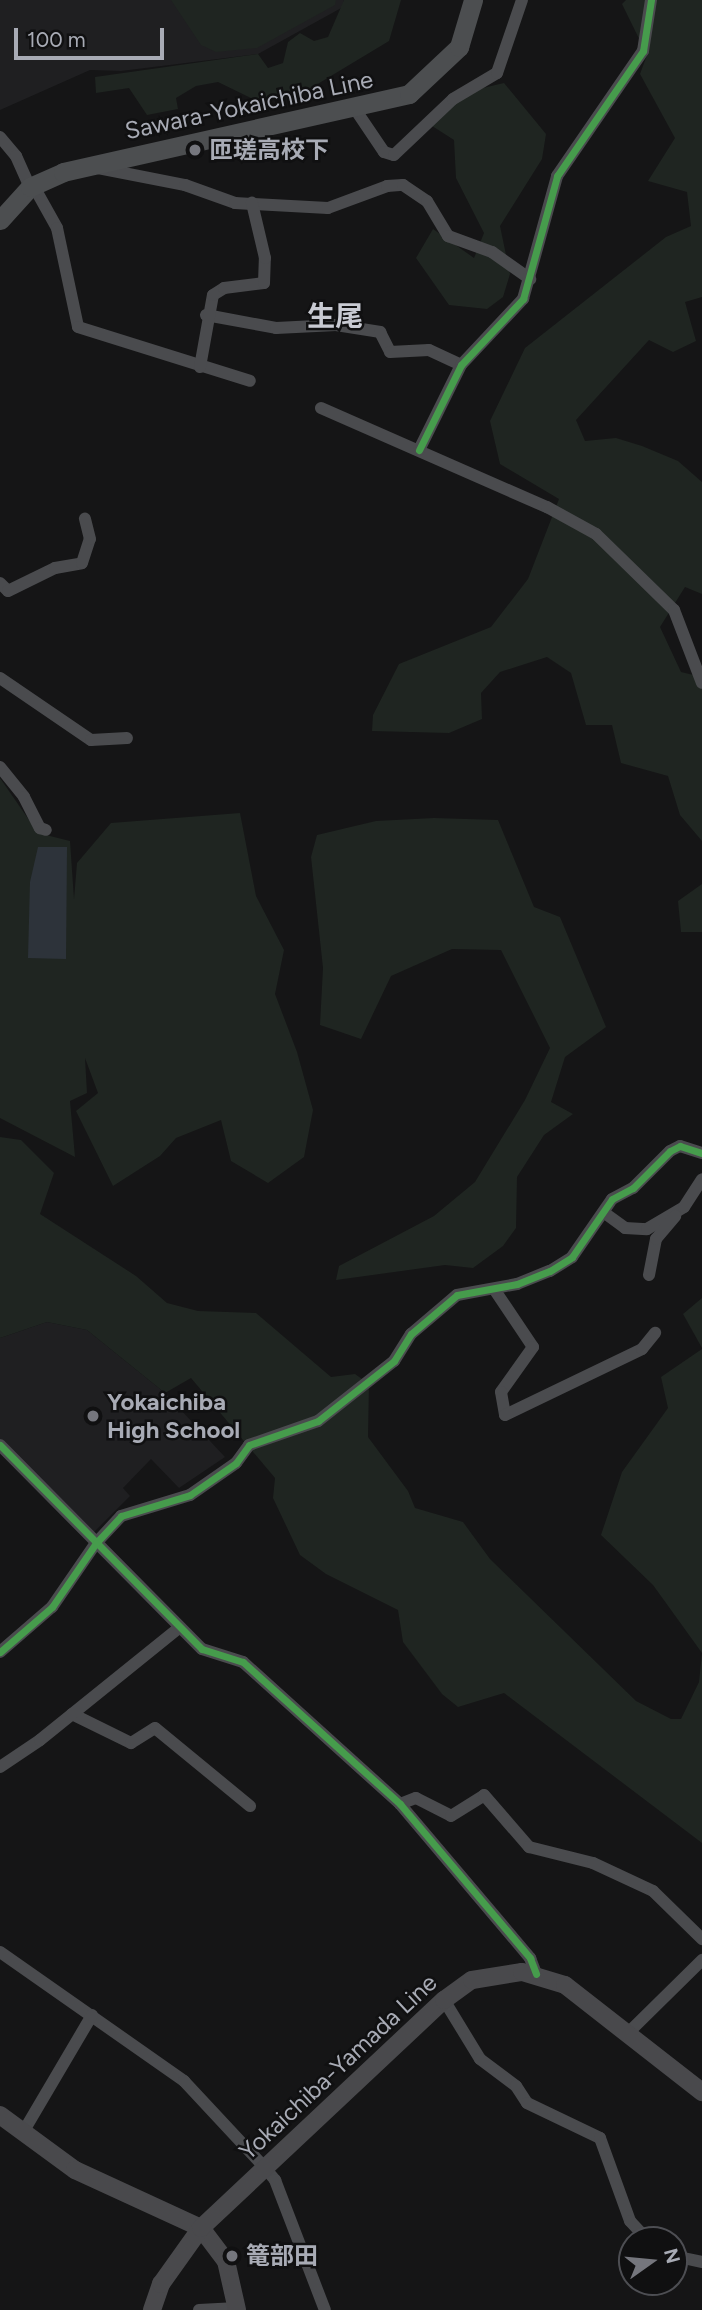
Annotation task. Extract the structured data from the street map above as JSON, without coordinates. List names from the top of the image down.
{
  "streets": {
    "main road": ["Sawara-Yokaichiba Line", "Yokaichiba-Yamada Line"]
  },
  "districts": ["生尾"],
  "places": ["匝瑳高校下", "Yokaichiba High School", "篭部田"],
  "scale_bar": "100 m",
  "north": "right"
}
